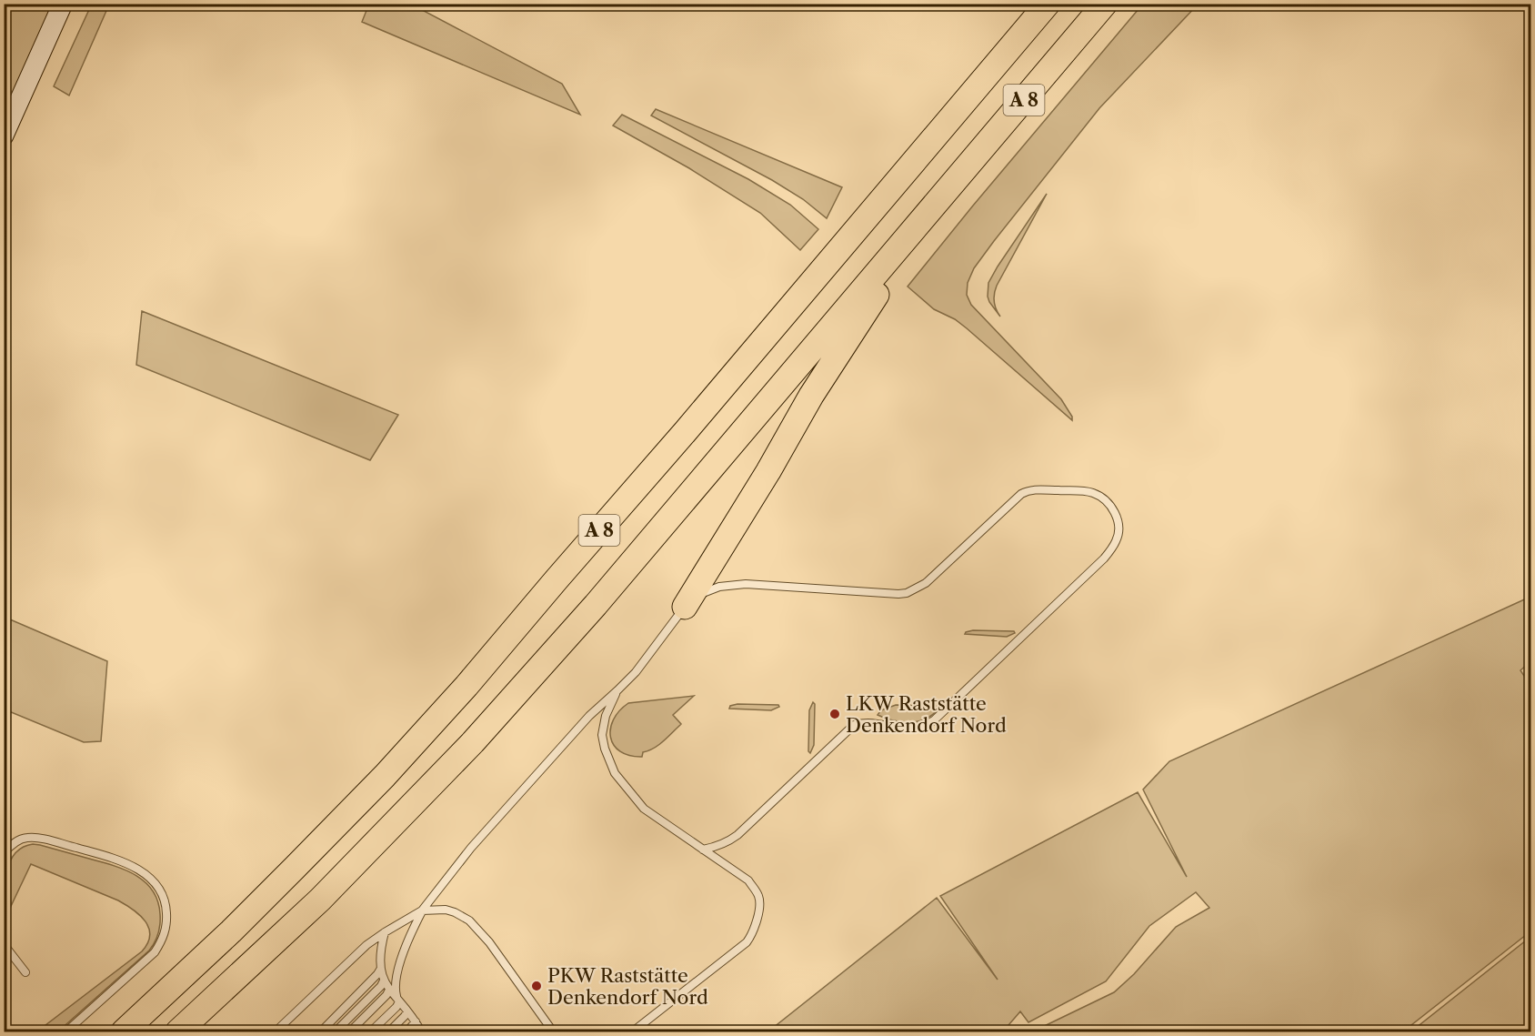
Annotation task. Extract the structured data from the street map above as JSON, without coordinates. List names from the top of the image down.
{
  "streets": {
    "highway": ["A 8"]
  },
  "places": ["LKW Raststätte Denkendorf Nord", "PKW Raststätte Denkendorf Nord"]
}
